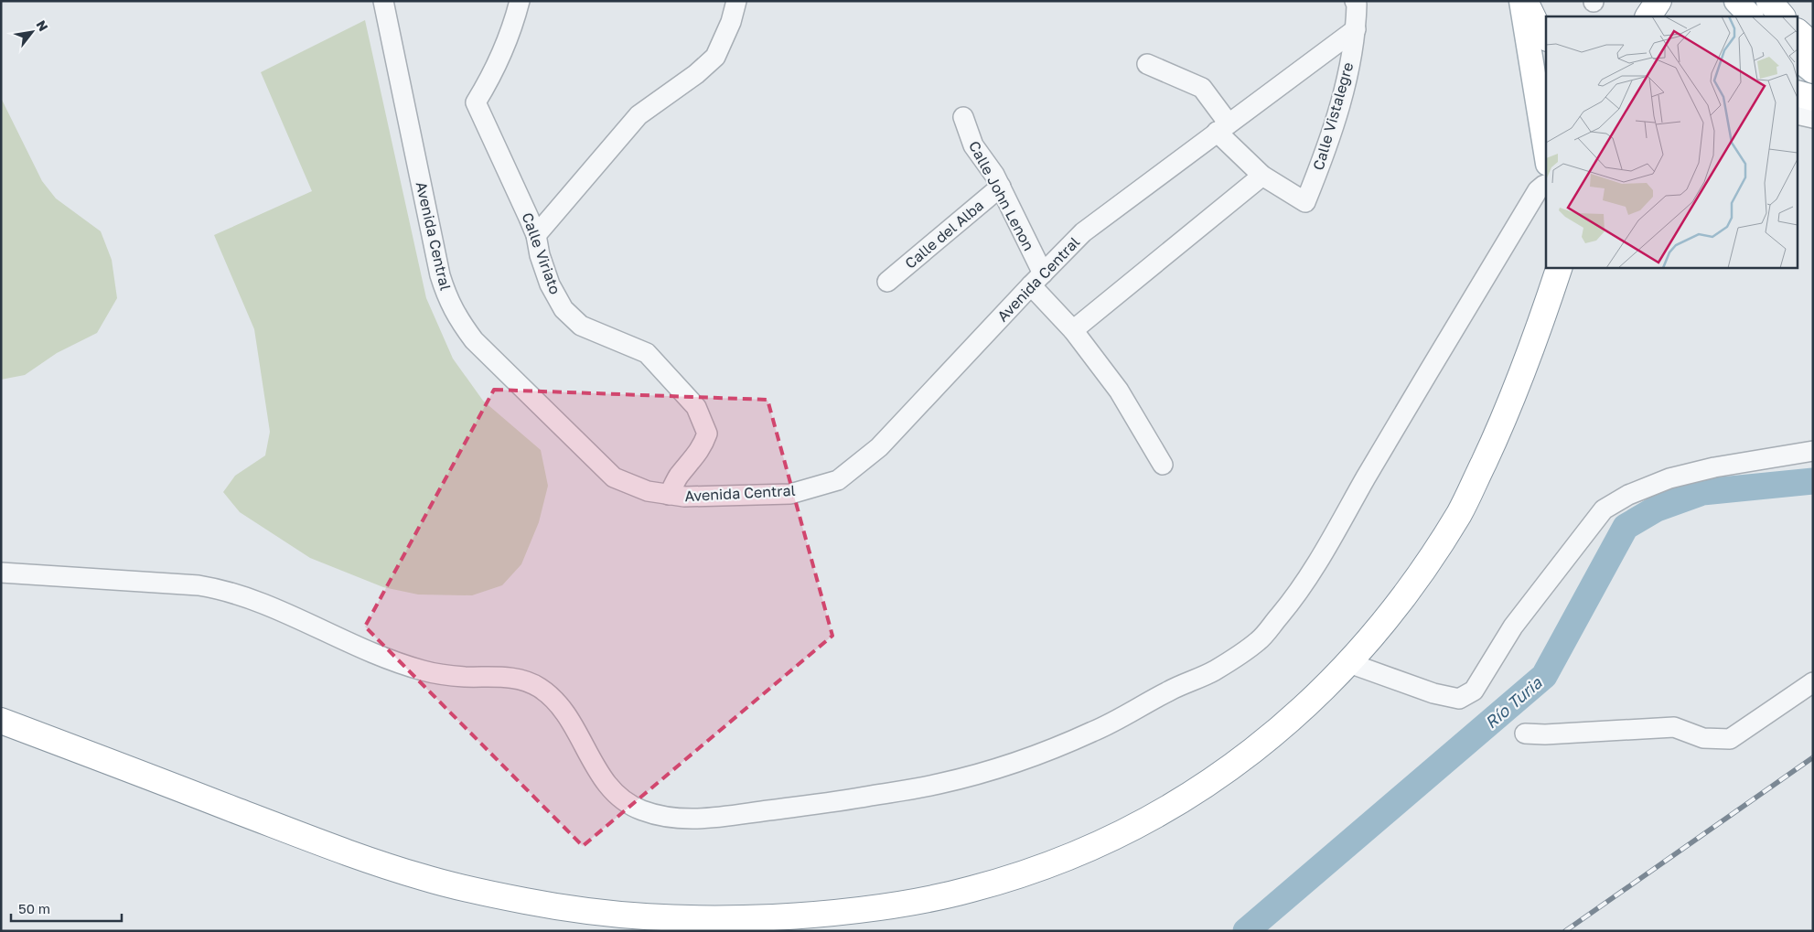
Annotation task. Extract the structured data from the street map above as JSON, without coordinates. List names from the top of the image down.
{
  "streets": {
    "street": [
      "Calle Vistalegre",
      "Calle John Lenon",
      "Calle del Alba",
      "Avenida Central",
      "Calle Viriato"
    ]
  },
  "crossings": [
    ["Calle Vistalegre", "Avenida Central"],
    ["Calle John Lenon", "Calle del Alba"],
    ["Calle John Lenon", "Avenida Central"],
    ["Avenida Central", "Calle Viriato"]
  ],
  "water": ["Río Turia"],
  "scale_bar": "50 m",
  "north": "top right"
}
